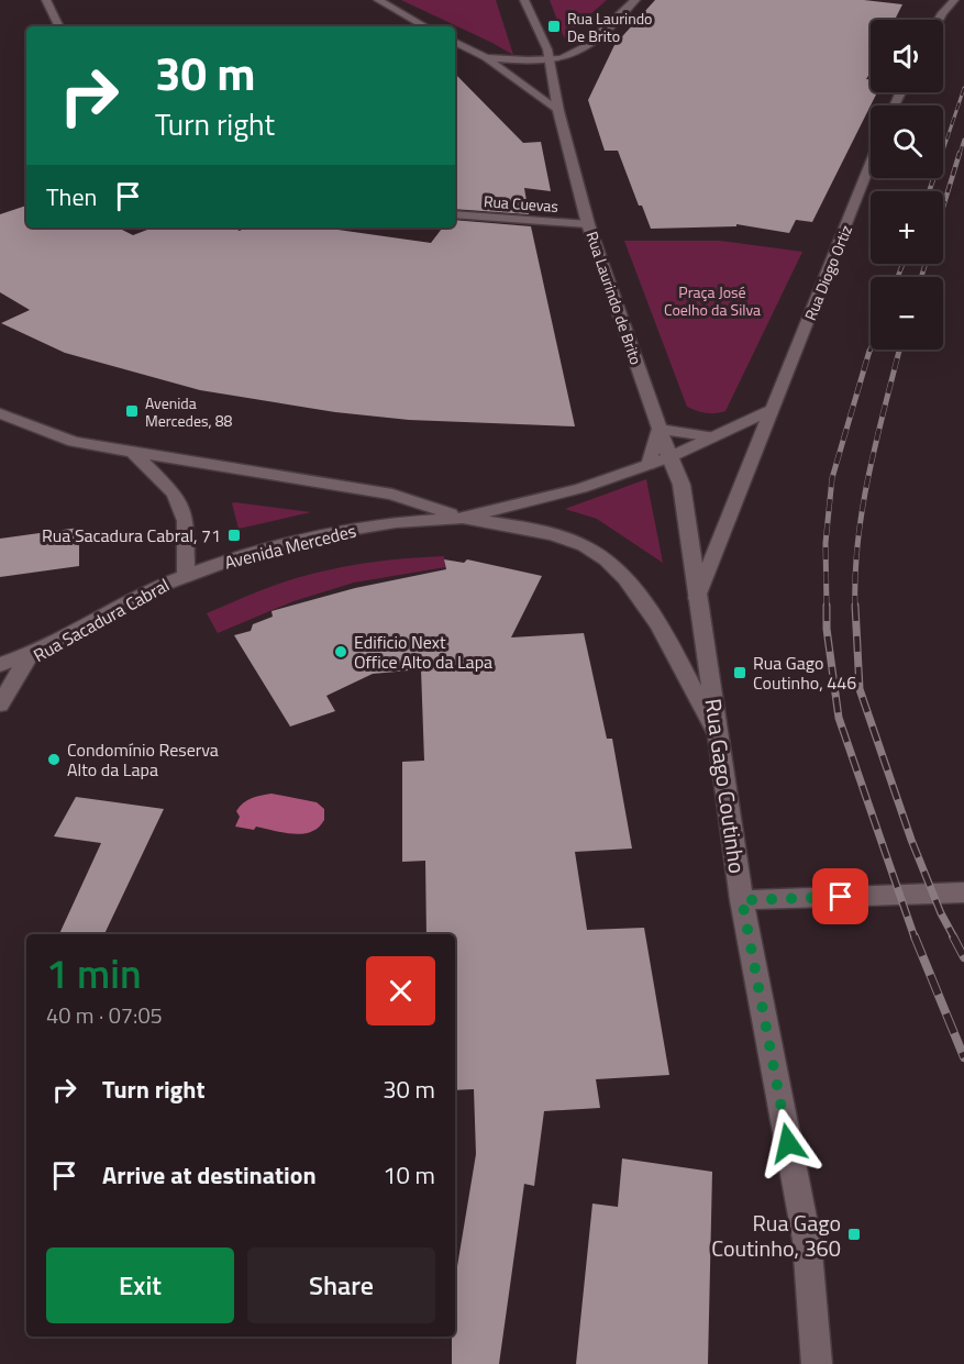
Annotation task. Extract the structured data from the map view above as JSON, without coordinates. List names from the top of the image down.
{
  "streets": {
    "street": [
      "Rua Cuevas",
      "Rua Diogo Ortiz",
      "Rua Laurindo de Brito",
      "Avenida Mercedes",
      "Rua Sacadura Cabral",
      "Rua Gago Coutinho"
    ]
  },
  "crossings": [
    ["Rua Cuevas", "Rua Laurindo de Brito"],
    ["Rua Diogo Ortiz", "Rua Laurindo de Brito"],
    ["Rua Diogo Ortiz", "Rua Gago Coutinho"],
    ["Rua Laurindo de Brito", "Avenida Mercedes"],
    ["Rua Laurindo de Brito", "Rua Gago Coutinho"],
    ["Avenida Mercedes", "Rua Sacadura Cabral"]
  ],
  "parks": ["Praça José Coelho da Silva"],
  "places": {
    "transit": [
      "Rua Laurindo De Brito",
      "Avenida Mercedes, 88",
      "Rua Sacadura Cabral, 71",
      "Rua Gago Coutinho, 446",
      "Rua Gago Coutinho, 360"
    ],
    "other": ["Edificio Next Office Alto da Lapa", "Condomínio Reserva Alto da Lapa"]
  },
  "page": {
    "map_buttons": ["+", "−"],
    "turn": ["30 m", "Turn right"],
    "then": "Then",
    "heading": ["1 min", "40 m · 07:05"],
    "list": [
      {
        "name": "Turn right",
        "value": "30 m"
      },
      {
        "name": "Arrive at destination",
        "value": "10 m"
      }
    ],
    "buttons": ["Exit", "Share"]
  }
}
